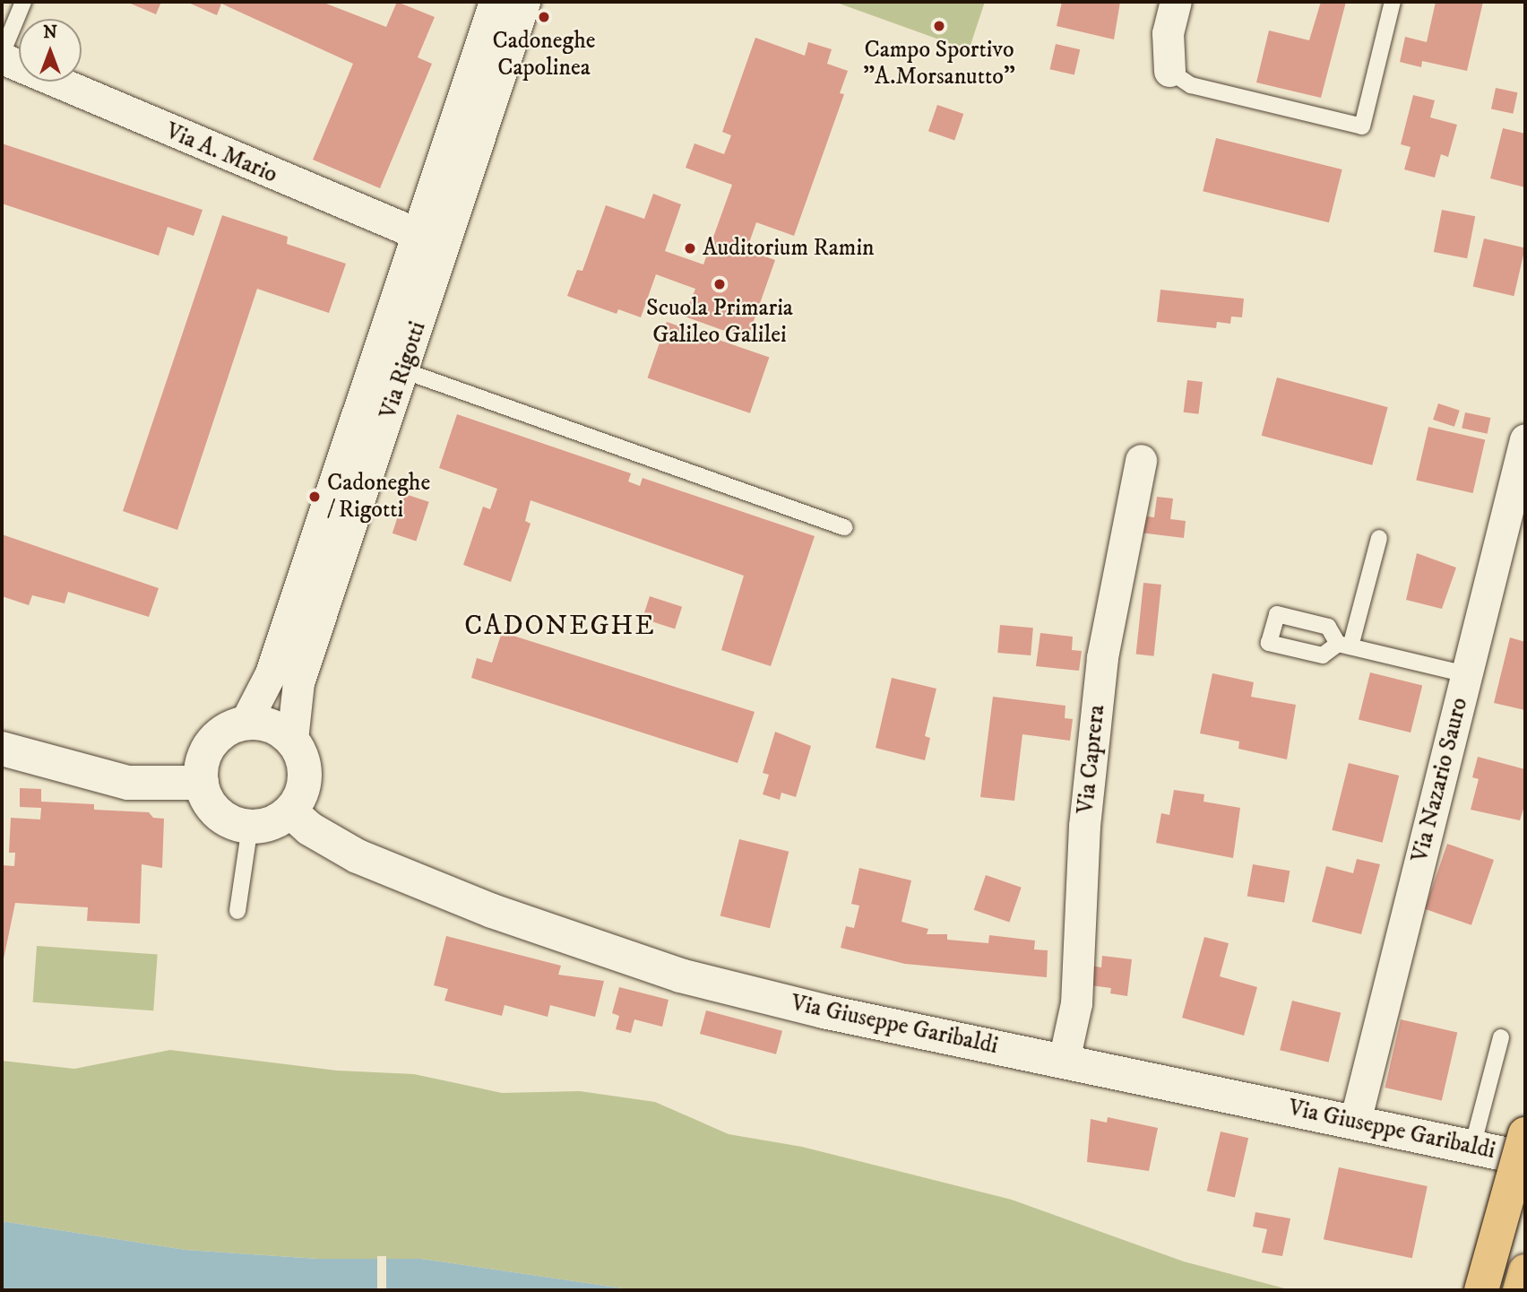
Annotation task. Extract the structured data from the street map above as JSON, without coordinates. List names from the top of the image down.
{
  "streets": {
    "main road": ["Via Giuseppe Garibaldi"],
    "street": [
      "Via A. Mario",
      "Via Rigotti",
      "Via Caprera",
      "Via Nazario Sauro"
    ]
  },
  "crossings": [
    ["Via A. Mario", "Via Rigotti"],
    ["Via Rigotti", "Via Giuseppe Garibaldi"],
    ["Via Caprera", "Via Giuseppe Garibaldi"],
    ["Via Nazario Sauro", "Via Giuseppe Garibaldi"]
  ],
  "districts": ["CADONEGHE"],
  "places": [
    "Cadoneghe Capolinea",
    "Campo Sportivo \"A.Morsanutto\"",
    "Auditorium Ramin",
    "Scuola Primaria Galileo Galilei",
    "Cadoneghe / Rigotti"
  ],
  "north": "top"
}
